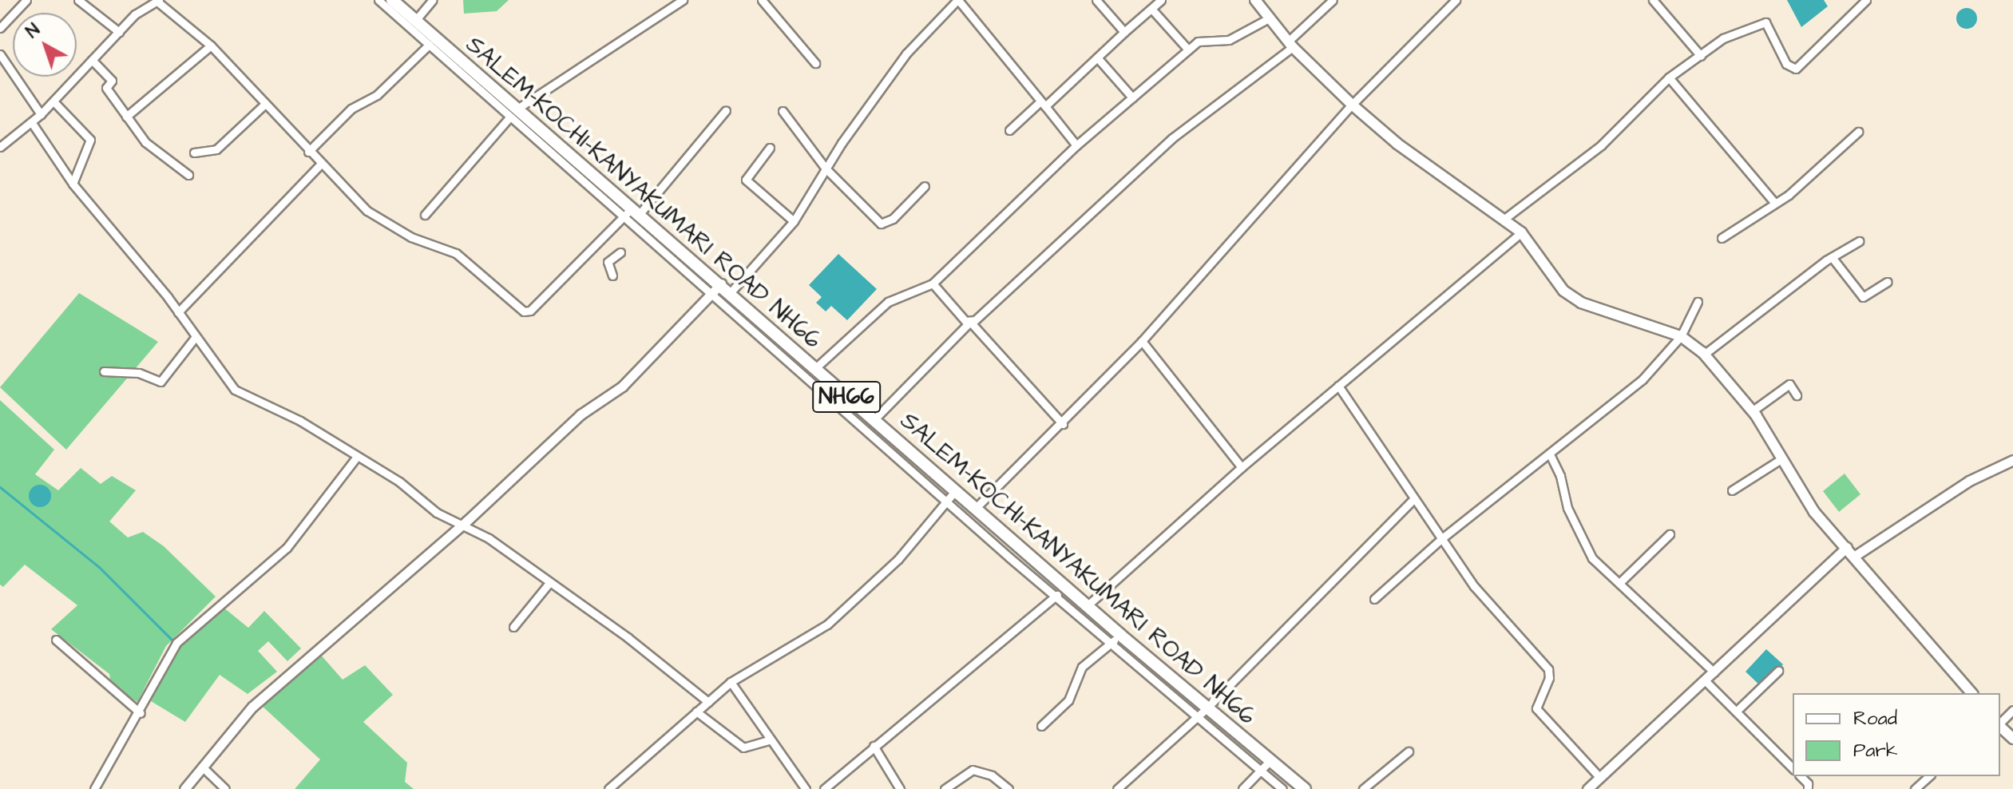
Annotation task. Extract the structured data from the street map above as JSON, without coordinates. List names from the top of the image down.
{
  "streets": {
    "highway": ["SALEM-KOCHI-KANYAKUMARI ROAD NH66", "NH66"]
  },
  "legend": ["Road", "Park"],
  "north": "top left"
}
